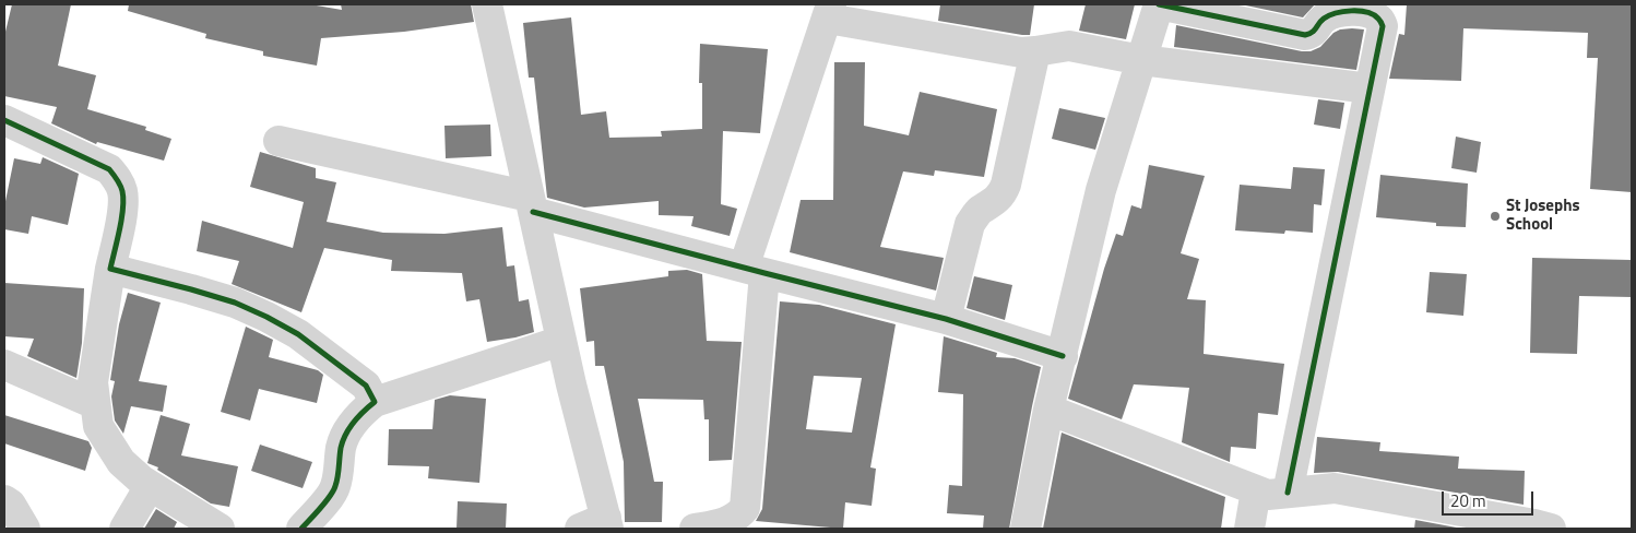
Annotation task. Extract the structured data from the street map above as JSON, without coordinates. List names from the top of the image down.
{
  "places": ["St Josephs School"],
  "scale_bar": "20 m"
}
